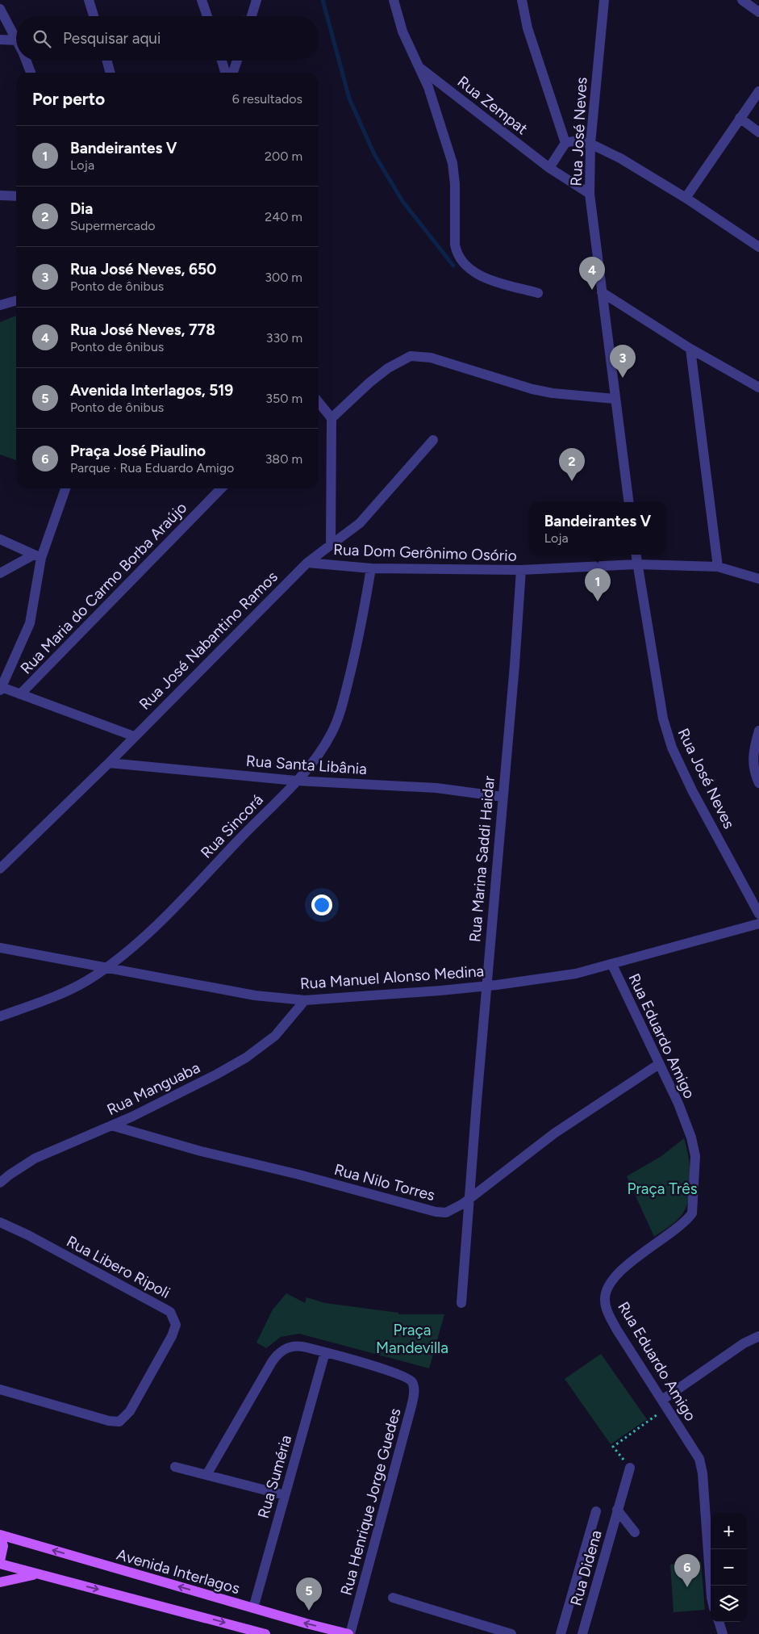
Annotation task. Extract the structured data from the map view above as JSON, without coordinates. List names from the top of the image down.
{
  "streets": {
    "main road": ["Avenida Interlagos"],
    "street": [
      "Rua Zempat",
      "Rua José Neves",
      "Rua Dom Gerônimo Osório",
      "Rua Maria do Carmo Borba Araújo",
      "Rua José Nabantino Ramos",
      "Rua Santa Libânia",
      "Rua Sincorá",
      "Rua Marina Saddi Haidar",
      "Rua Manuel Alonso Medina",
      "Rua Eduardo Amigo",
      "Rua Manguaba",
      "Rua Nilo Torres",
      "Rua Libero Ripoli",
      "Rua Suméria",
      "Rua Henrique Jorge Guedes",
      "Rua Didena"
    ]
  },
  "crossings": [
    ["Rua Zempat", "Rua José Neves"],
    ["Rua José Neves", "Rua Dom Gerônimo Osório"],
    ["Rua Dom Gerônimo Osório", "Rua José Nabantino Ramos"],
    ["Rua Dom Gerônimo Osório", "Rua Sincorá"],
    ["Rua Dom Gerônimo Osório", "Rua Marina Saddi Haidar"],
    ["Rua José Nabantino Ramos", "Rua Santa Libânia"],
    ["Rua Santa Libânia", "Rua Sincorá"],
    ["Rua Santa Libânia", "Rua Marina Saddi Haidar"],
    ["Rua Sincorá", "Rua Manuel Alonso Medina"],
    ["Rua Marina Saddi Haidar", "Rua Manuel Alonso Medina"],
    ["Rua Marina Saddi Haidar", "Rua Nilo Torres"],
    ["Rua Manuel Alonso Medina", "Rua Eduardo Amigo"],
    ["Rua Manuel Alonso Medina", "Rua Manguaba"],
    ["Rua Eduardo Amigo", "Rua Nilo Torres"],
    ["Rua Manguaba", "Rua Nilo Torres"],
    ["Rua Suméria", "Rua Henrique Jorge Guedes"],
    ["Rua Suméria", "Avenida Interlagos"],
    ["Rua Henrique Jorge Guedes", "Avenida Interlagos"]
  ],
  "parks": ["Praça Três", "Praça Mandevilla"],
  "page": {
    "search": "Pesquisar aqui",
    "heading": ["Por perto", "6 resultados"],
    "list": [
      {
        "mark": "1",
        "name": "Bandeirantes V",
        "note": "Loja",
        "value": "200 m"
      },
      {
        "mark": "2",
        "name": "Dia",
        "note": "Supermercado",
        "value": "240 m"
      },
      {
        "mark": "3",
        "name": "Rua José Neves, 650",
        "note": "Ponto de ônibus",
        "value": "300 m"
      },
      {
        "mark": "4",
        "name": "Rua José Neves, 778",
        "note": "Ponto de ônibus",
        "value": "330 m"
      },
      {
        "mark": "5",
        "name": "Avenida Interlagos, 519",
        "note": "Ponto de ônibus",
        "value": "350 m"
      },
      {
        "mark": "6",
        "name": "Praça José Piaulino",
        "note": "Parque · Rua Eduardo Amigo",
        "value": "380 m"
      }
    ],
    "pins": [
      "4",
      "3",
      "2",
      "1",
      "6",
      "5"
    ],
    "popup": ["Bandeirantes V", "Loja"],
    "map_buttons": ["+", "−"]
  }
}
